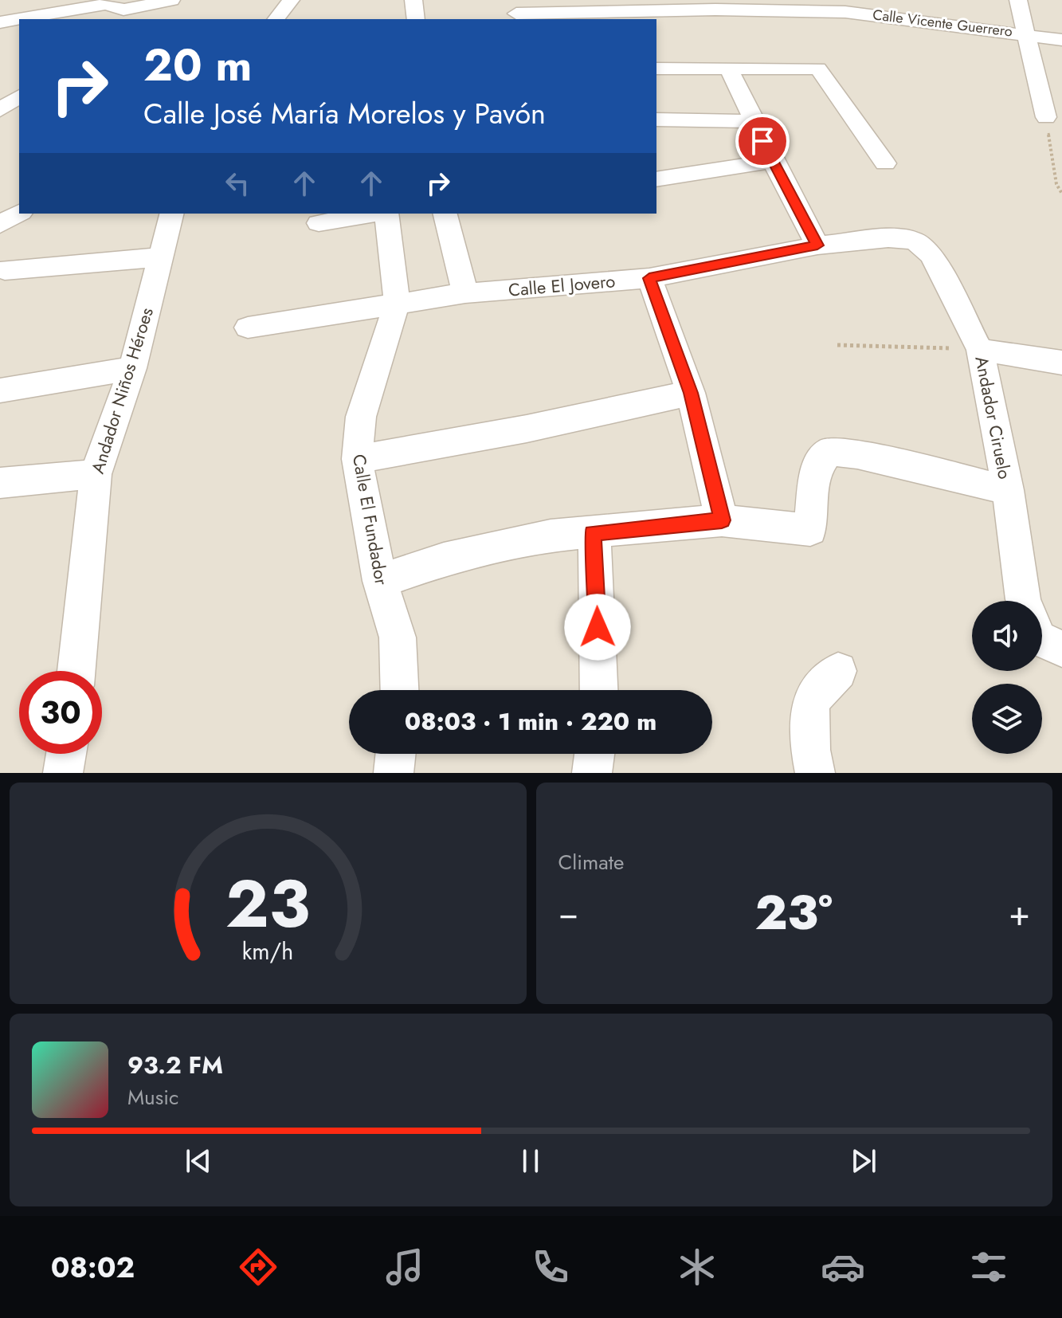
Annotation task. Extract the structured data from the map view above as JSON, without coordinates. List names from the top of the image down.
{
  "streets": {
    "street": [
      "Calle Vicente Guerrero",
      "Calle El Jovero",
      "Andador Niños Héroes",
      "Andador Ciruelo",
      "Calle El Fundador"
    ]
  },
  "crossings": [
    ["Calle El Jovero", "Andador Ciruelo"],
    ["Calle El Jovero", "Calle El Fundador"]
  ],
  "page": {
    "turn": ["20 m", "Calle José María Morelos y Pavón"],
    "limit": "30",
    "trip": "08:03 · 1 min · 220 m",
    "tile": "Climate",
    "heat": ["−", "23°", "+"],
    "song": ["93.2 FM", "Music"],
    "tabs": "08:02",
    "gauge": ["23", "km/h"]
  }
}
